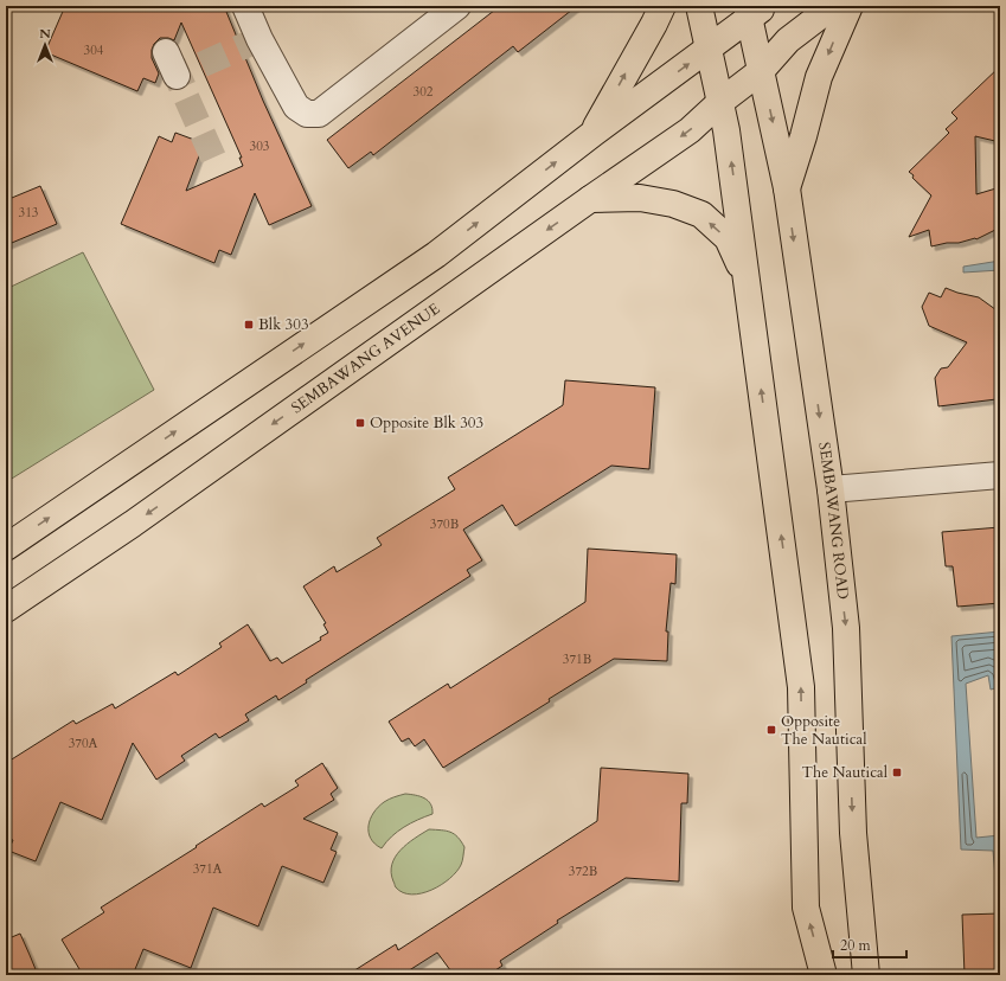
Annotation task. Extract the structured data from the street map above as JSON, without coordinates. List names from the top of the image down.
{
  "streets": {
    "main road": ["SEMBAWANG AVENUE", "SEMBAWANG ROAD"]
  },
  "places": {
    "transit": [
      "Blk 303",
      "Opposite Blk 303",
      "Opposite The Nautical",
      "The Nautical"
    ]
  },
  "house_numbers": [
    "304",
    "302",
    "303",
    "313",
    "370B",
    "371B",
    "370A",
    "371A",
    "372B"
  ],
  "scale_bar": "20 m",
  "north": "top"
}
